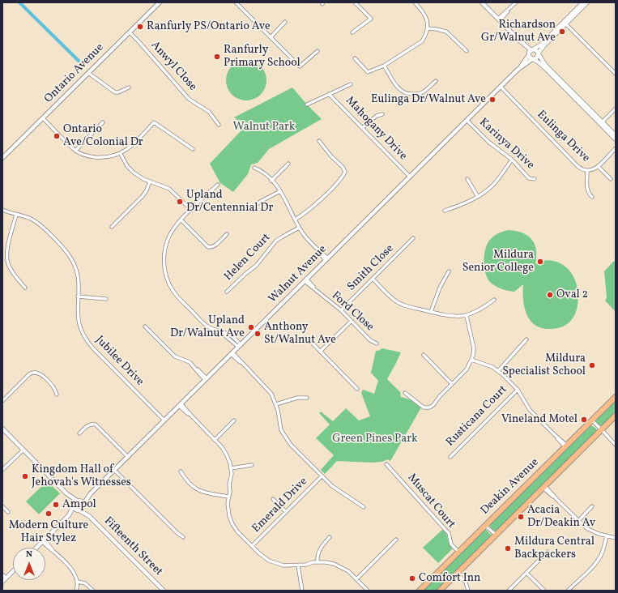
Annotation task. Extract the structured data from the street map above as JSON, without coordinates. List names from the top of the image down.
{
  "streets": {
    "highway": ["Deakin Avenue"],
    "street": [
      "Anwyl Close",
      "Ontario Avenue",
      "Mahogany Drive",
      "Eulinga Drive",
      "Karinya Drive",
      "Helen Court",
      "Smith Close",
      "Walnut Avenue",
      "Ford Close",
      "Jubilee Drive",
      "Rusticana Court",
      "Muscat Court",
      "Emerald Drive",
      "Fifteenth Street"
    ]
  },
  "crossings": [
    ["Anwyl Close", "Ontario Avenue"],
    ["Mahogany Drive", "Walnut Avenue"],
    ["Eulinga Drive", "Walnut Avenue"],
    ["Karinya Drive", "Walnut Avenue"],
    ["Smith Close", "Ford Close"],
    ["Walnut Avenue", "Ford Close"],
    ["Walnut Avenue", "Jubilee Drive"],
    ["Walnut Avenue", "Fifteenth Street"],
    ["Deakin Avenue", "Muscat Court"]
  ],
  "parks": ["Walnut Park", "Green Pines Park"],
  "places": [
    "Ranfurly PS/Ontario Ave",
    "Richardson Gr/Walnut Ave",
    "Ranfurly Primary School",
    "Eulinga Dr/Walnut Ave",
    "Ontario Ave/Colonial Dr",
    "Upland Dr/Centennial Dr",
    "Mildura Senior College",
    "Oval 2",
    "Upland Dr/Walnut Ave",
    "Anthony St/Walnut Ave",
    "Mildura Specialist School",
    "Vineland Motel",
    "Kingdom Hall of Jehovah's Witnesses",
    "Ampol",
    "Modern Culture Hair Stylez",
    "Acacia Dr/Deakin Av",
    "Mildura Central Backpackers",
    "Comfort Inn"
  ],
  "north": "top"
}
